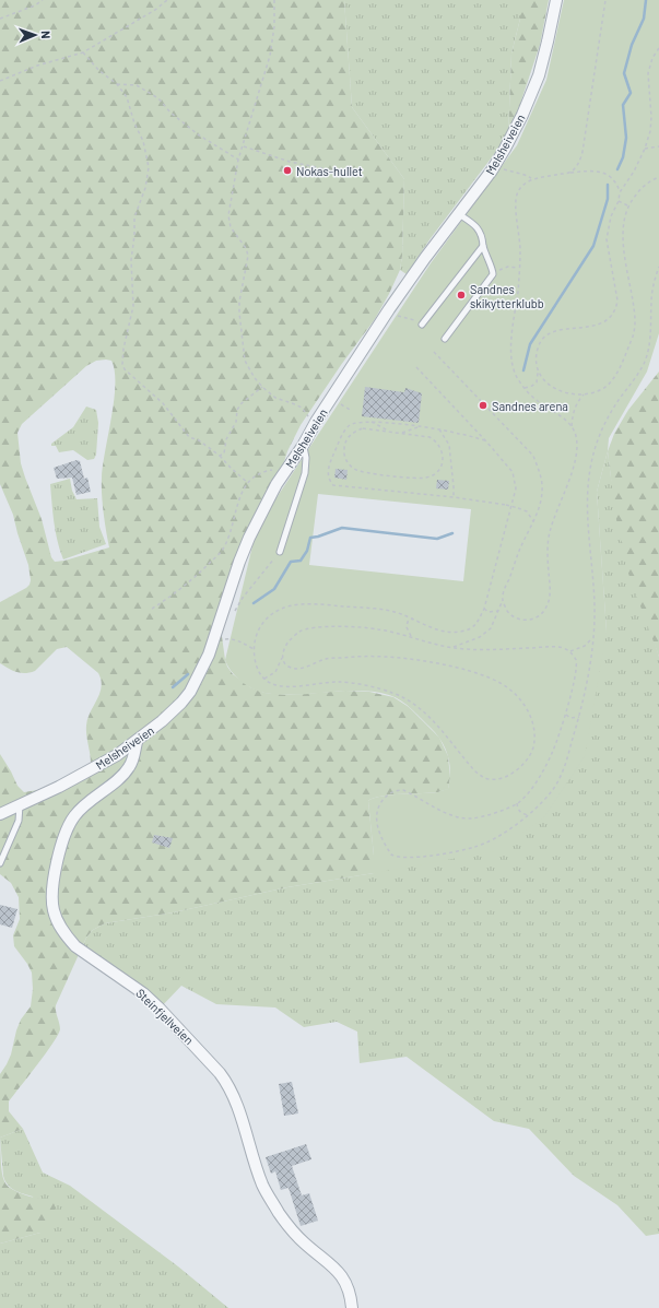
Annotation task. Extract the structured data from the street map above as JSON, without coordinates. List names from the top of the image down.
{
  "streets": {
    "street": ["Melsheiveien", "Steinfjellveien"]
  },
  "crossings": [
    ["Melsheiveien", "Steinfjellveien"]
  ],
  "places": ["Nokas-hullet", "Sandnes skikytterklubb", "Sandnes arena"],
  "north": "right"
}
